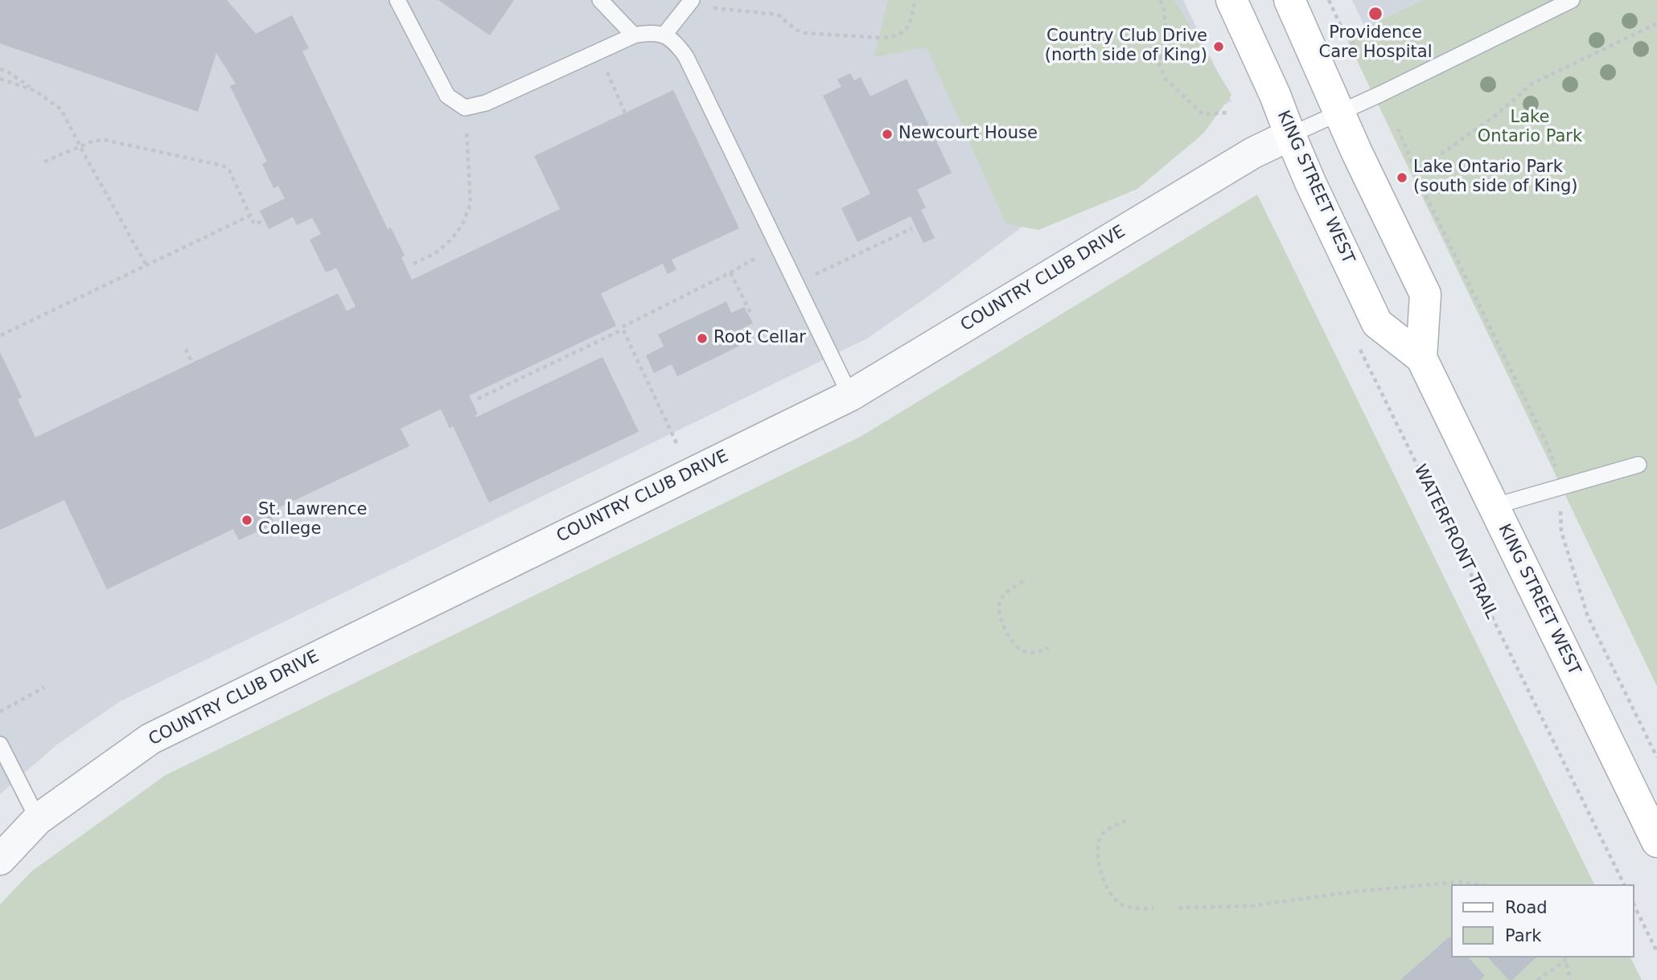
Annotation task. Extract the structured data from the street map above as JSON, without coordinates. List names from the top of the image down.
{
  "streets": {
    "main road": ["KING STREET WEST"],
    "street": ["COUNTRY CLUB DRIVE"],
    "path": ["WATERFRONT TRAIL"]
  },
  "crossings": [
    ["KING STREET WEST", "COUNTRY CLUB DRIVE"]
  ],
  "parks": ["Lake Ontario Park"],
  "places": [
    "Providence Care Hospital",
    "Country Club Drive (north side of King)",
    "Newcourt House",
    "Lake Ontario Park (south side of King)",
    "Root Cellar",
    "St. Lawrence College"
  ],
  "legend": ["Road", "Park"]
}
